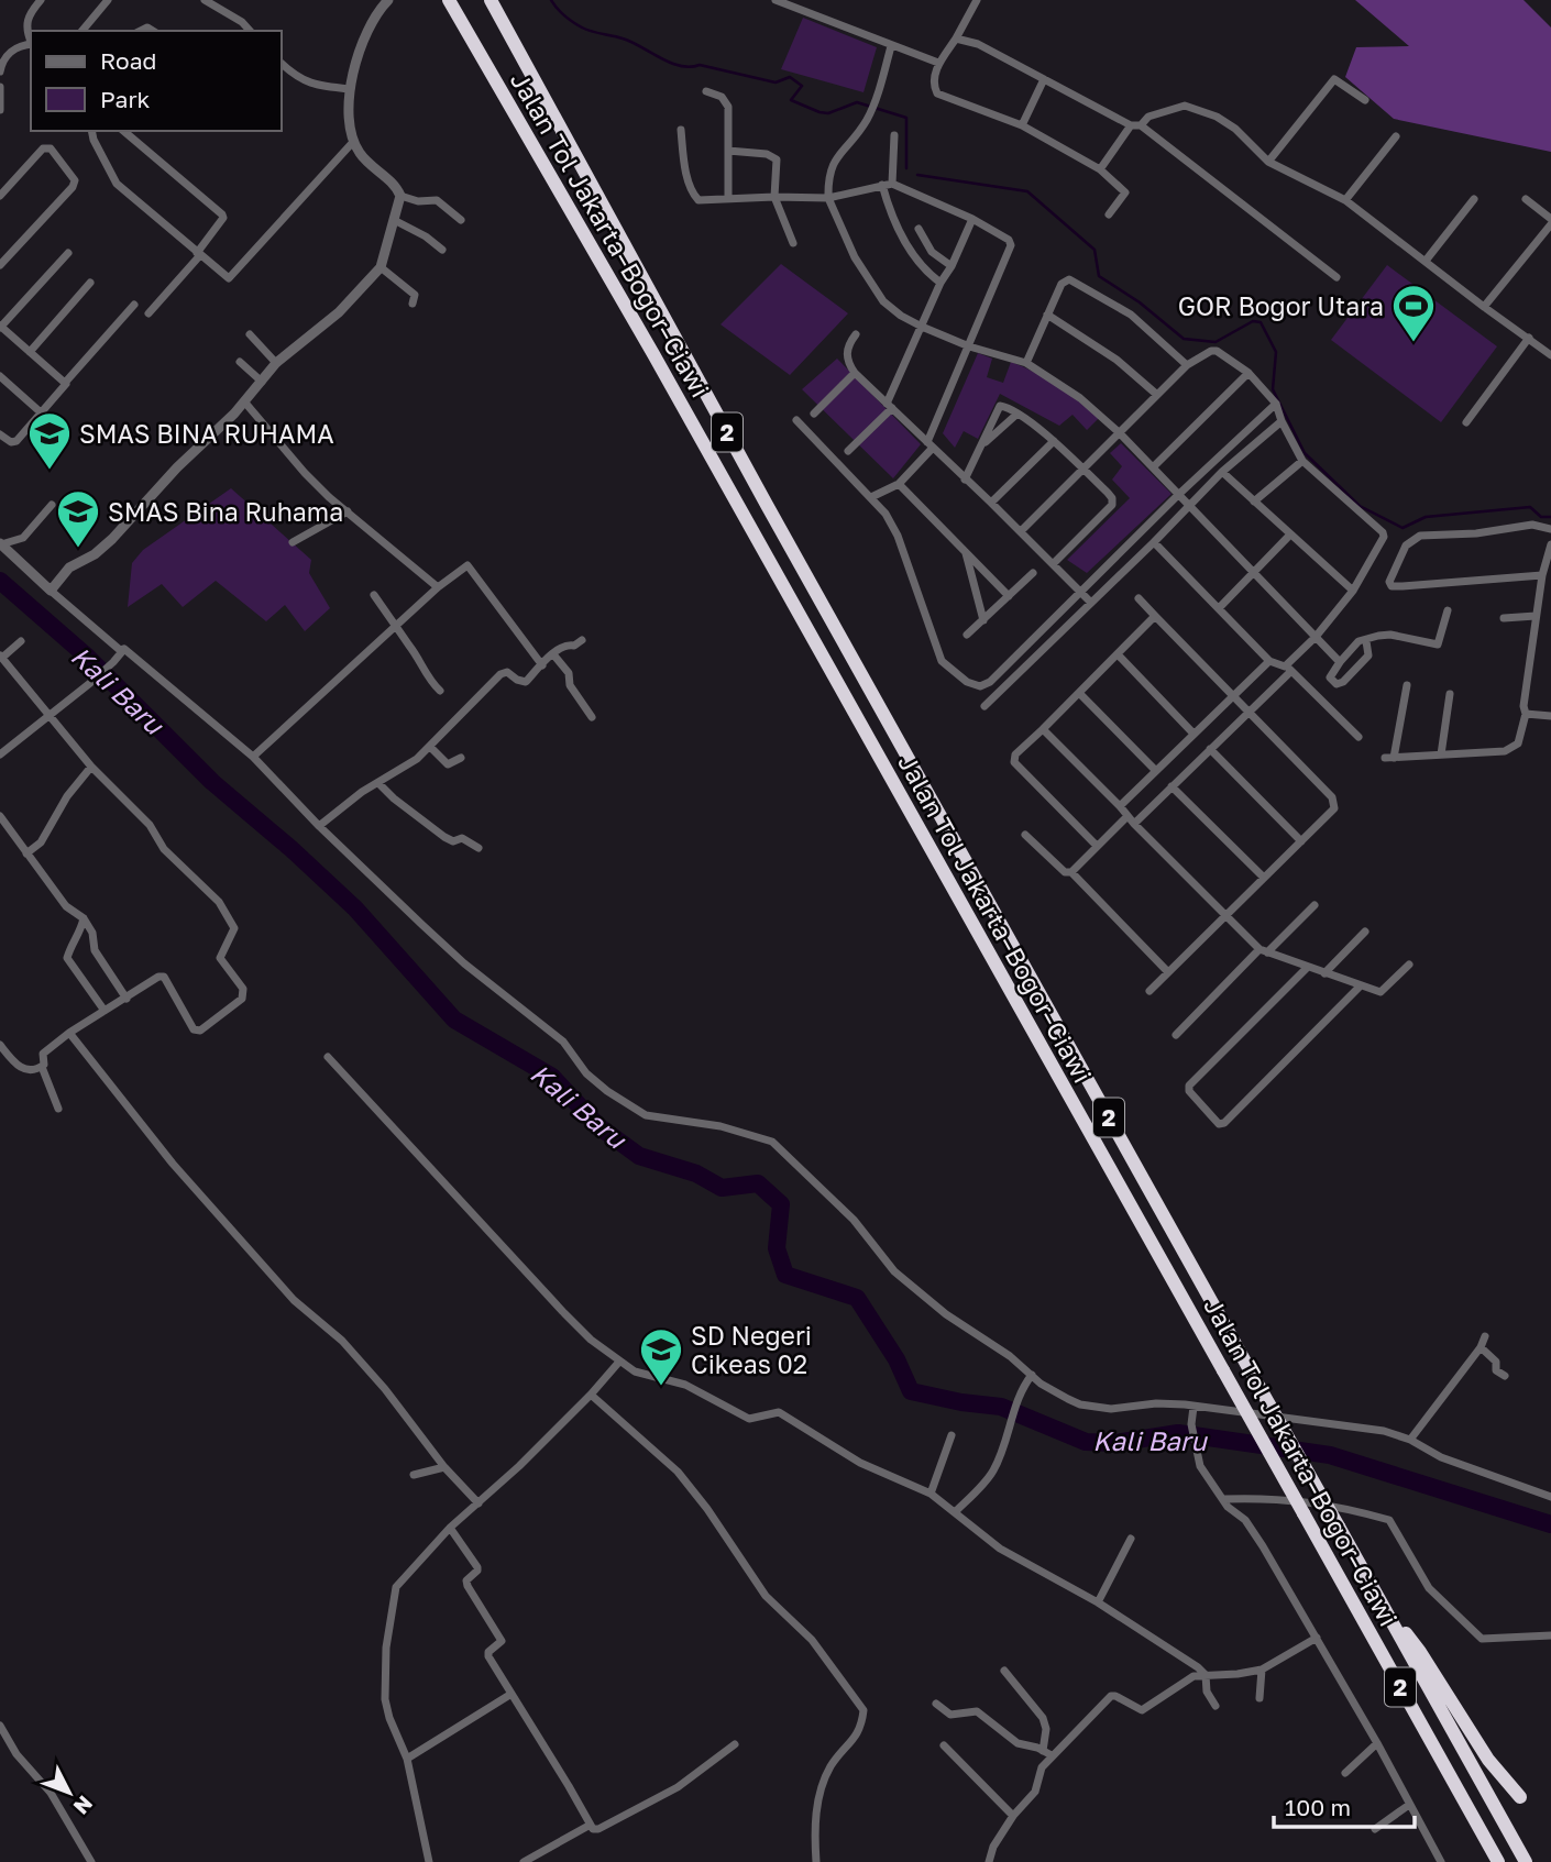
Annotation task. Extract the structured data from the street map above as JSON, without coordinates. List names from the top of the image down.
{
  "streets": {
    "highway": ["Jalan Tol Jakarta–Bogor–Ciawi", "2"]
  },
  "water": ["Kali Baru"],
  "places": {
    "sports": ["GOR Bogor Utara"],
    "school or university": ["SMAS BINA RUHAMA", "SMAS Bina Ruhama", "SD Negeri Cikeas 02"]
  },
  "legend": ["Road", "Park"],
  "scale_bar": "100 m",
  "north": "bottom right"
}
